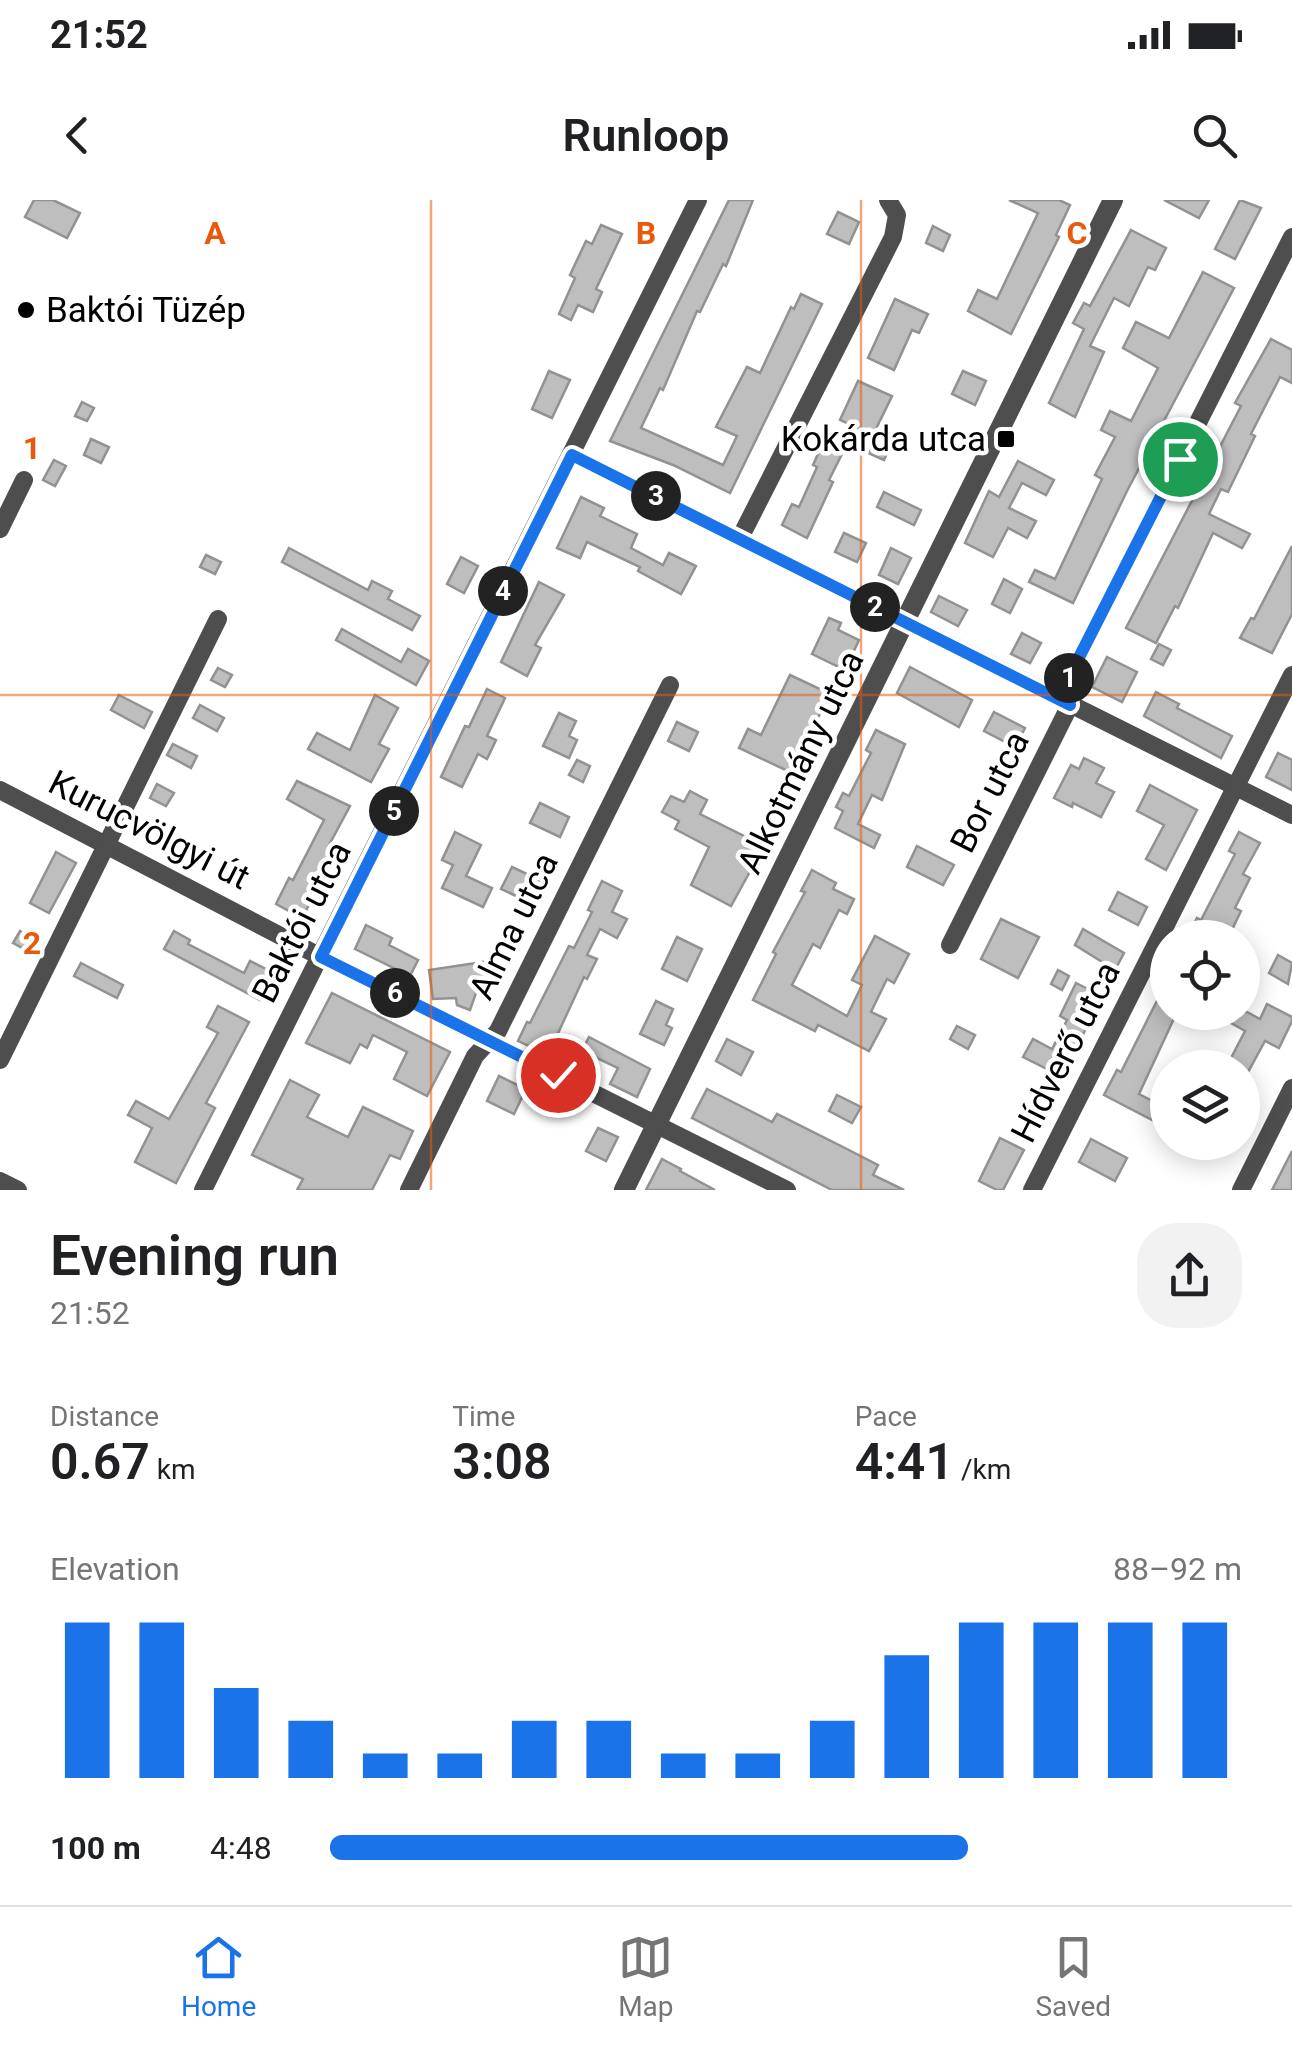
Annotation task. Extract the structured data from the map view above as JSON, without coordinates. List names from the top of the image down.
{
  "streets": {
    "street": [
      "Alkotmány utca",
      "Bor utca",
      "Kurucvölgyi út",
      "Baktói utca",
      "Alma utca",
      "Hídverő utca"
    ]
  },
  "crossings": [
    ["Alkotmány utca", "Kurucvölgyi út"],
    ["Kurucvölgyi út", "Baktói utca"],
    ["Kurucvölgyi út", "Alma utca"]
  ],
  "places": {
    "other": ["Baktói Tüzép"],
    "transit": ["Kokárda utca"]
  },
  "page": {
    "status": "21:52",
    "header": "Runloop",
    "pins": [
      "3",
      "4",
      "2",
      "1",
      "5",
      "6"
    ],
    "heading": ["Evening run", "21:52"],
    "stats": [
      ["Distance", "0.67 km"],
      ["Time", "3:08"],
      ["Pace", "4:41 /km"]
    ],
    "chart": ["Elevation", "88–92 m"],
    "list": [
      {
        "name": "100 m",
        "note": "4:48"
      }
    ],
    "tabs": ["Home", "Map", "Saved"]
  },
  "grid": {
    "columns": ["A", "B", "C"],
    "rows": ["1", "2"]
  }
}
